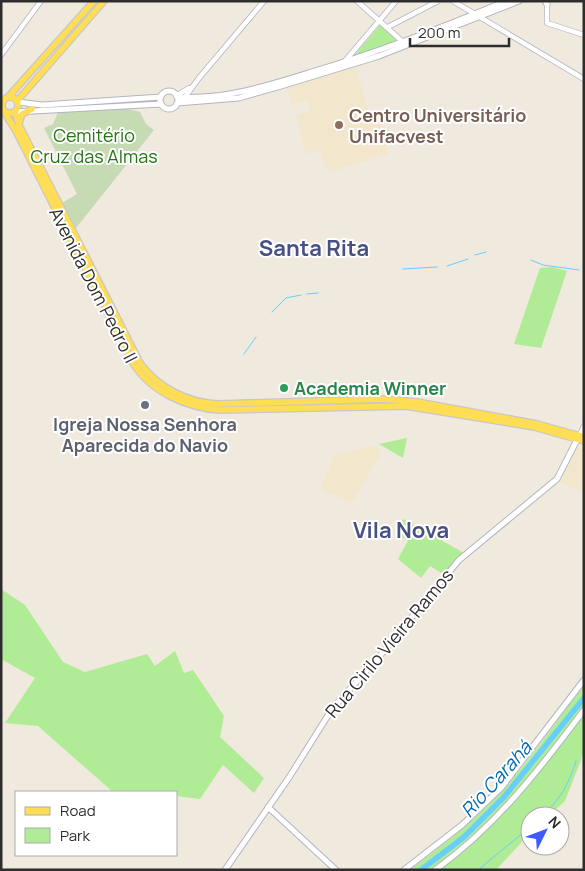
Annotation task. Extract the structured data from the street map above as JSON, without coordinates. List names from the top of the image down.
{
  "streets": {
    "main road": ["Avenida Dom Pedro II", "Rua Cirilo Vieira Ramos"]
  },
  "crossings": [
    ["Avenida Dom Pedro II", "Rua Cirilo Vieira Ramos"]
  ],
  "districts": ["Santa Rita", "Vila Nova"],
  "water": ["Rio Carahá"],
  "parks": ["Cemitério Cruz das Almas"],
  "places": ["Centro Universitário Unifacvest", "Academia Winner", "Igreja Nossa Senhora Aparecida do Navio"],
  "legend": ["Road", "Park"],
  "scale_bar": "200 m",
  "north": "top right"
}
